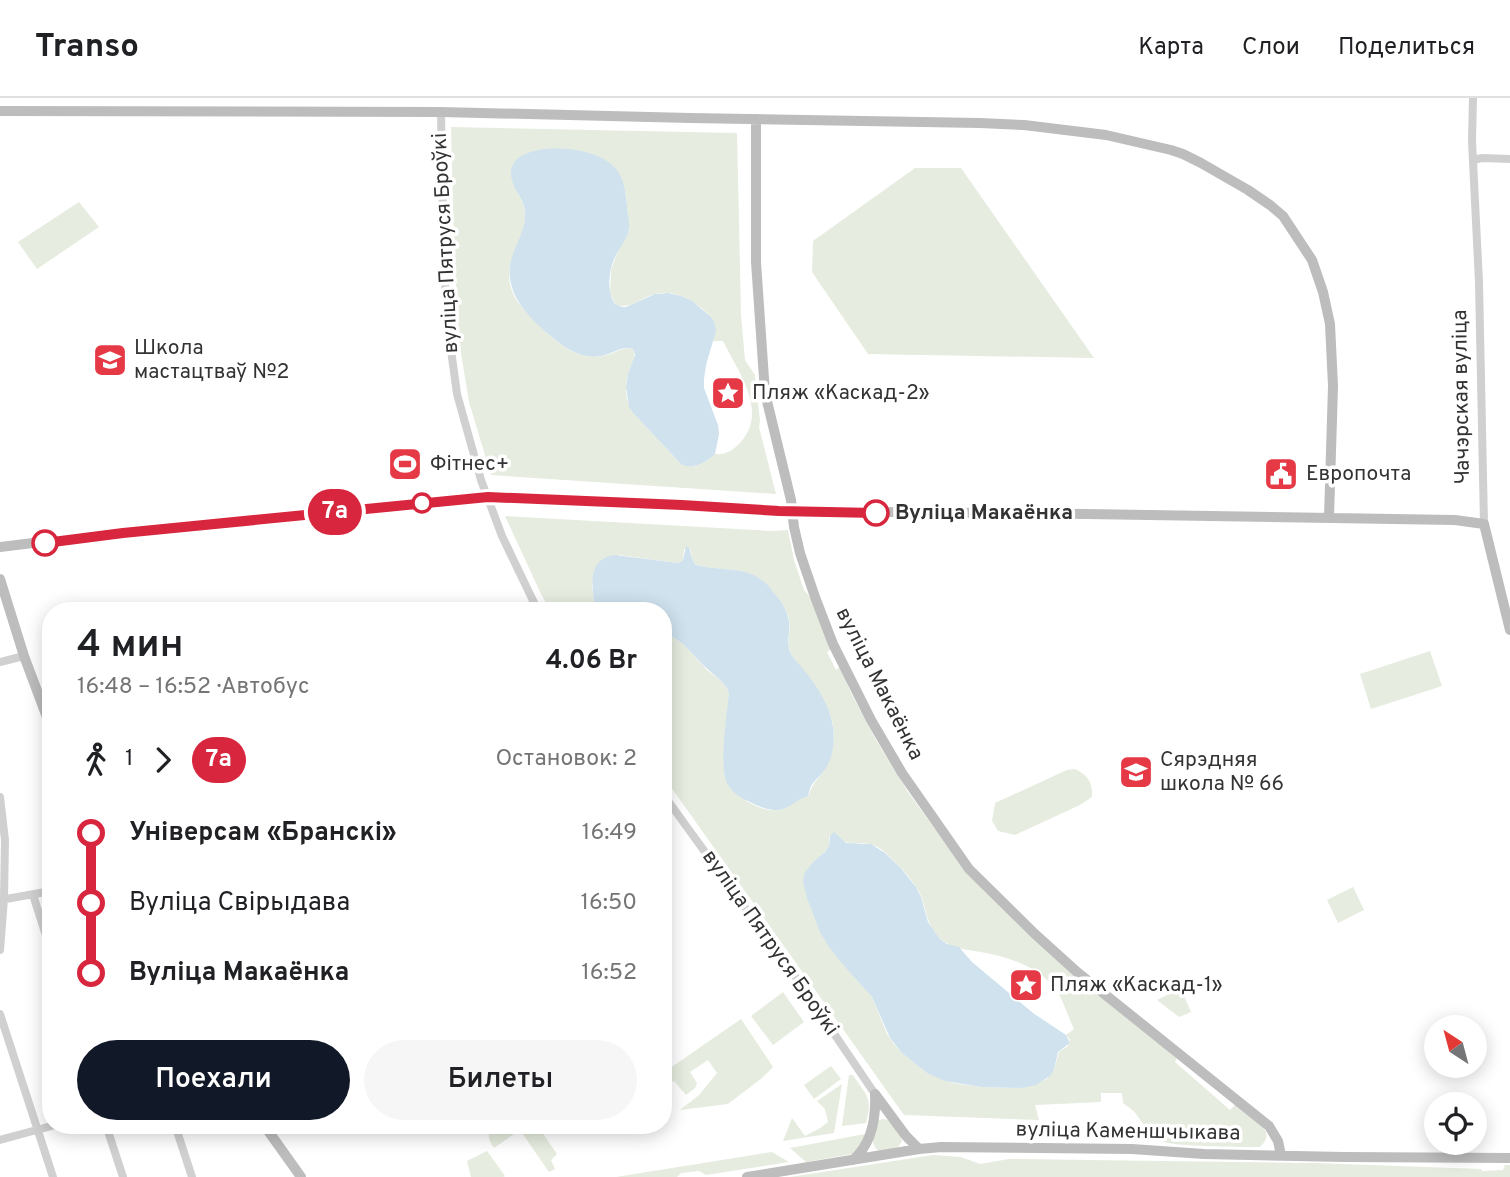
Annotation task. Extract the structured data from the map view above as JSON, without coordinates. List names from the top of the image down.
{
  "streets": {
    "street": [
      "вуліца Пятруся Броўкі",
      "Чачэрская вуліца",
      "вуліца Макаёнка",
      "вуліца Каменшчыкава"
    ]
  },
  "crossings": [
    ["вуліца Макаёнка", "вуліца Каменшчыкава"]
  ],
  "places": {
    "school or university": ["Школа мастацтваў №2", "Сярэдняя школа № 66"],
    "place": ["Пляж «Каскад-2»", "Пляж «Каскад-1»"],
    "sports": ["Фітнес+"],
    "public building": ["Европочта"],
    "other": ["Вуліца Макаёнка"]
  },
  "lines": ["bus line 7а"],
  "north": "top left",
  "page": {
    "header": "Transo",
    "nav": ["Карта", "Слои", "Поделиться"],
    "on_map": "7а",
    "heading": ["4 мин", "16:48 – 16:52 · Автобус", "4.06 Br"],
    "legs": ["1", "7а", "Остановок: 2"],
    "list": [
      {
        "name": "Універсам «Бранскі»",
        "value": "16:49"
      },
      {
        "name": "Вуліца Свірыдава",
        "value": "16:50"
      },
      {
        "name": "Вуліца Макаёнка",
        "value": "16:52"
      }
    ],
    "buttons": ["Поехали", "Билеты"]
  }
}
